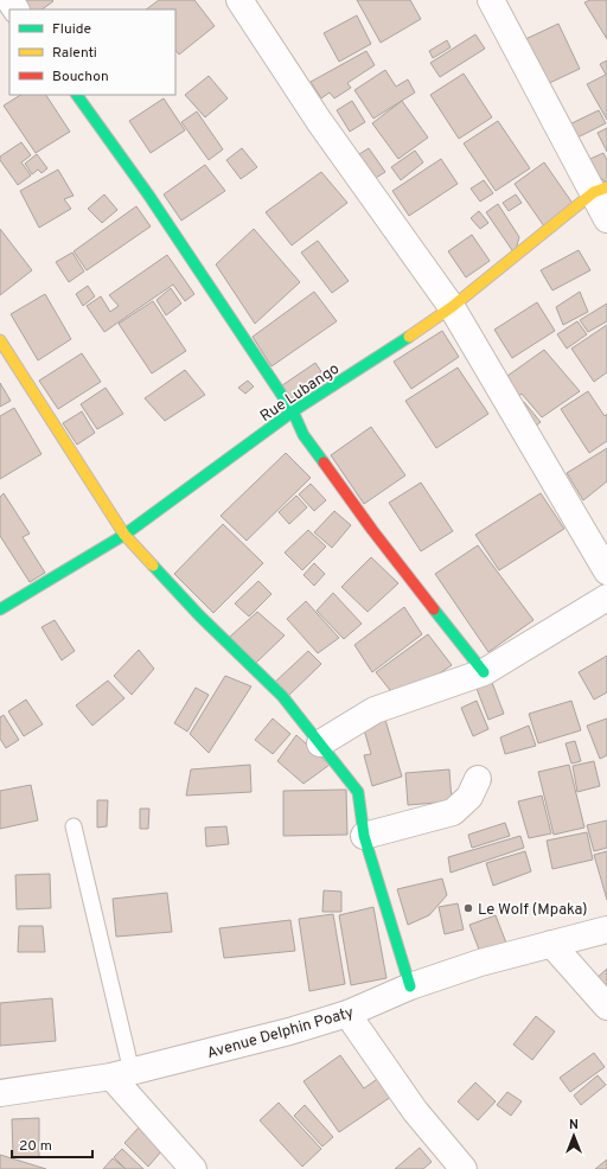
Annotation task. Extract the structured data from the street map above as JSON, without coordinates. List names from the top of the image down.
{
  "streets": {
    "street": ["Rue Lubango", "Avenue Delphin Poaty"]
  },
  "places": ["Le Wolf (Mpaka)"],
  "legend": ["Fluide", "Ralenti", "Bouchon"],
  "scale_bar": "20 m",
  "north": "top"
}
